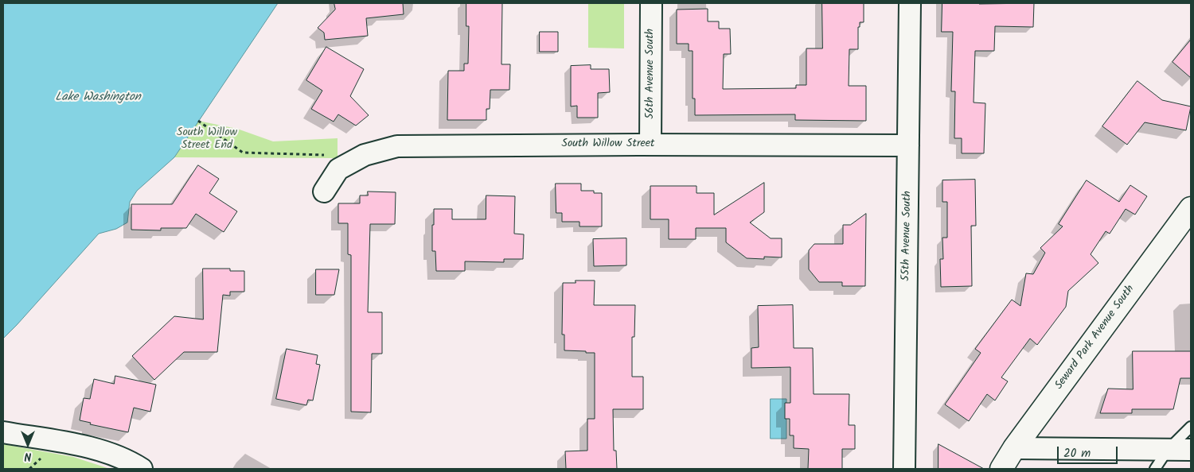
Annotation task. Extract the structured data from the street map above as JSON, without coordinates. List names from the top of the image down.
{
  "streets": {
    "main road": ["Seward Park Avenue South"],
    "street": ["56th Avenue South", "South Willow Street", "55th Avenue South"]
  },
  "crossings": [
    ["56th Avenue South", "South Willow Street"],
    ["South Willow Street", "55th Avenue South"]
  ],
  "water": ["Lake Washington"],
  "parks": ["South Willow Street End"],
  "scale_bar": "20 m",
  "north": "bottom"
}
